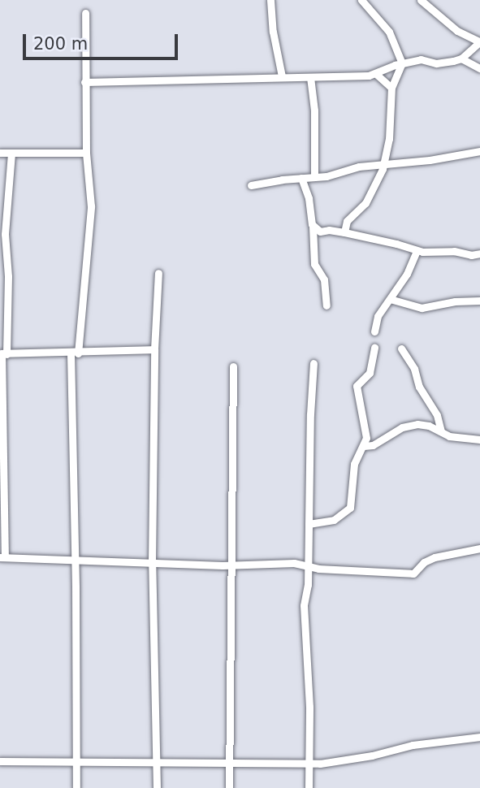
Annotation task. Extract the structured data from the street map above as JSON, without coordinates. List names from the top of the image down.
{
  "scale_bar": "200 m"
}
